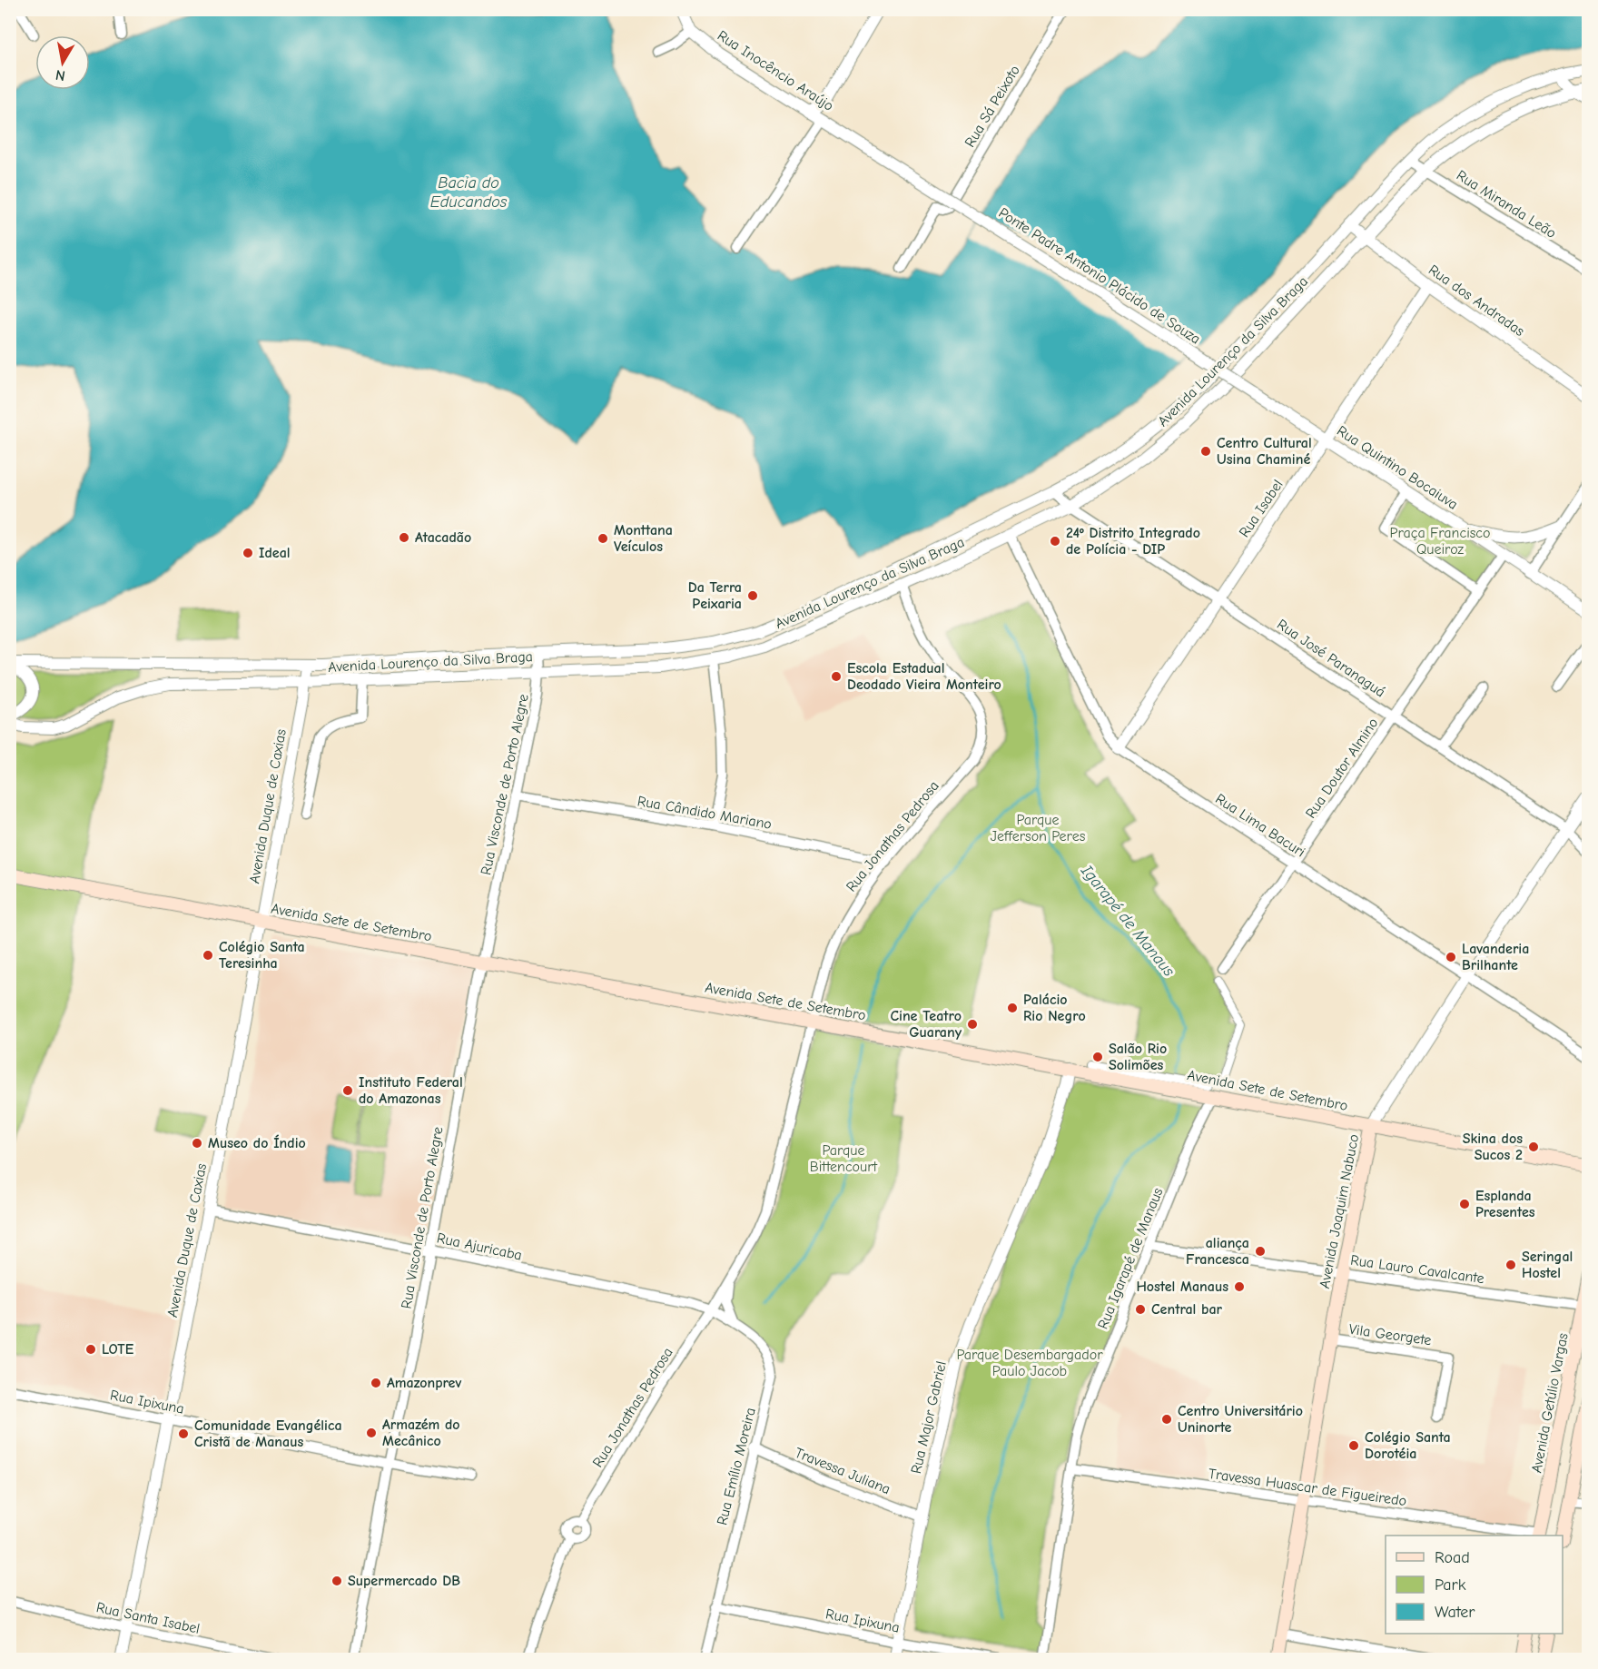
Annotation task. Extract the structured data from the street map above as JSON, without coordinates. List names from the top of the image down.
{
  "streets": {
    "main road": ["Avenida Sete de Setembro", "Avenida Joaquim Nabuco", "Avenida Getúlio Vargas"],
    "street": [
      "Rua Inocêncio Araújo",
      "Rua Sá Peixoto",
      "Rua Miranda Leão",
      "Ponte Padre Antonio Plácido de Souza",
      "Rua dos Andradas",
      "Avenida Lourenço da Silva Braga",
      "Rua Quintino Bocaiuva",
      "Rua Isabel",
      "Rua José Paranaguá",
      "Rua Doutor Almino",
      "Rua Visconde de Porto Alegre",
      "Avenida Duque de Caxias",
      "Rua Cândido Mariano",
      "Rua Lima Bacuri",
      "Rua Jonathas Pedrosa",
      "Rua Ajuricaba",
      "Rua Igarapé de Manaus",
      "Rua Lauro Cavalcante",
      "Vila Georgete",
      "Rua Ipixuna",
      "Rua Major Gabriel",
      "Rua Emílio Moreira",
      "Travessa Juliana",
      "Travessa Huascar de Figueiredo",
      "Rua Santa Isabel"
    ]
  },
  "crossings": [
    ["Rua Inocêncio Araújo", "Ponte Padre Antonio Plácido de Souza"],
    ["Rua Miranda Leão", "Avenida Lourenço da Silva Braga"],
    ["Ponte Padre Antonio Plácido de Souza", "Rua Quintino Bocaiuva"],
    ["Rua dos Andradas", "Avenida Lourenço da Silva Braga"],
    ["Rua dos Andradas", "Rua Isabel"],
    ["Avenida Lourenço da Silva Braga", "Rua José Paranaguá"],
    ["Avenida Lourenço da Silva Braga", "Rua Visconde de Porto Alegre"],
    ["Avenida Lourenço da Silva Braga", "Avenida Duque de Caxias"],
    ["Avenida Lourenço da Silva Braga", "Rua Lima Bacuri"],
    ["Avenida Lourenço da Silva Braga", "Rua Jonathas Pedrosa"],
    ["Rua Quintino Bocaiuva", "Rua Isabel"],
    ["Rua Quintino Bocaiuva", "Rua Doutor Almino"],
    ["Rua Isabel", "Rua José Paranaguá"],
    ["Rua Isabel", "Rua Lima Bacuri"],
    ["Rua José Paranaguá", "Rua Doutor Almino"],
    ["Rua José Paranaguá", "Avenida Joaquim Nabuco"],
    ["Rua Doutor Almino", "Rua Lima Bacuri"],
    ["Rua Visconde de Porto Alegre", "Rua Cândido Mariano"],
    ["Rua Visconde de Porto Alegre", "Avenida Sete de Setembro"],
    ["Rua Visconde de Porto Alegre", "Rua Ajuricaba"],
    ["Rua Visconde de Porto Alegre", "Rua Ipixuna"],
    ["Avenida Duque de Caxias", "Avenida Sete de Setembro"],
    ["Avenida Duque de Caxias", "Rua Ajuricaba"],
    ["Avenida Duque de Caxias", "Rua Ipixuna"],
    ["Avenida Duque de Caxias", "Rua Santa Isabel"],
    ["Rua Cândido Mariano", "Rua Jonathas Pedrosa"],
    ["Rua Lima Bacuri", "Avenida Joaquim Nabuco"],
    ["Rua Jonathas Pedrosa", "Avenida Sete de Setembro"],
    ["Rua Jonathas Pedrosa", "Rua Ajuricaba"],
    ["Rua Jonathas Pedrosa", "Rua Emílio Moreira"],
    ["Avenida Sete de Setembro", "Avenida Joaquim Nabuco"],
    ["Avenida Sete de Setembro", "Rua Igarapé de Manaus"],
    ["Avenida Sete de Setembro", "Rua Major Gabriel"],
    ["Avenida Joaquim Nabuco", "Rua Lauro Cavalcante"],
    ["Avenida Joaquim Nabuco", "Vila Georgete"],
    ["Avenida Joaquim Nabuco", "Travessa Huascar de Figueiredo"],
    ["Rua Ajuricaba", "Rua Emílio Moreira"],
    ["Rua Igarapé de Manaus", "Rua Lauro Cavalcante"],
    ["Rua Igarapé de Manaus", "Travessa Huascar de Figueiredo"],
    ["Rua Lauro Cavalcante", "Avenida Getúlio Vargas"],
    ["Rua Ipixuna", "Rua Major Gabriel"],
    ["Rua Ipixuna", "Rua Emílio Moreira"],
    ["Avenida Getúlio Vargas", "Travessa Huascar de Figueiredo"],
    ["Rua Major Gabriel", "Travessa Juliana"],
    ["Rua Emílio Moreira", "Travessa Juliana"]
  ],
  "water": ["Bacia do Educandos", "Igarapé de Manaus"],
  "parks": [
    "Praça Francisco Queiroz",
    "Parque Jefferson Peres",
    "Parque Bittencourt",
    "Parque Desembargador Paulo Jacob"
  ],
  "places": [
    "Centro Cultural Usina Chaminé",
    "Atacadão",
    "Monttana Veículos",
    "24º Distrito Integrado de Polícia - DIP",
    "Ideal",
    "Da Terra Peixaria",
    "Escola Estadual Deodado Vieira Monteiro",
    "Colégio Santa Teresinha",
    "Lavanderia Brilhante",
    "Palácio Rio Negro",
    "Cine Teatro Guarany",
    "Salão Rio Solimões",
    "Instituto Federal do Amazonas",
    "Museo do Índio",
    "Skina dos Sucos 2",
    "Esplanda Presentes",
    "aliança Francesca",
    "Seringal Hostel",
    "Hostel Manaus",
    "Central bar",
    "LOTE",
    "Amazonprev",
    "Centro Universitário Uninorte",
    "Armazém do Mecânico",
    "Comunidade Evangélica Cristã de Manaus",
    "Colégio Santa Dorotéia",
    "Supermercado DB"
  ],
  "legend": ["Road", "Park", "Water"],
  "north": "bottom"
}
